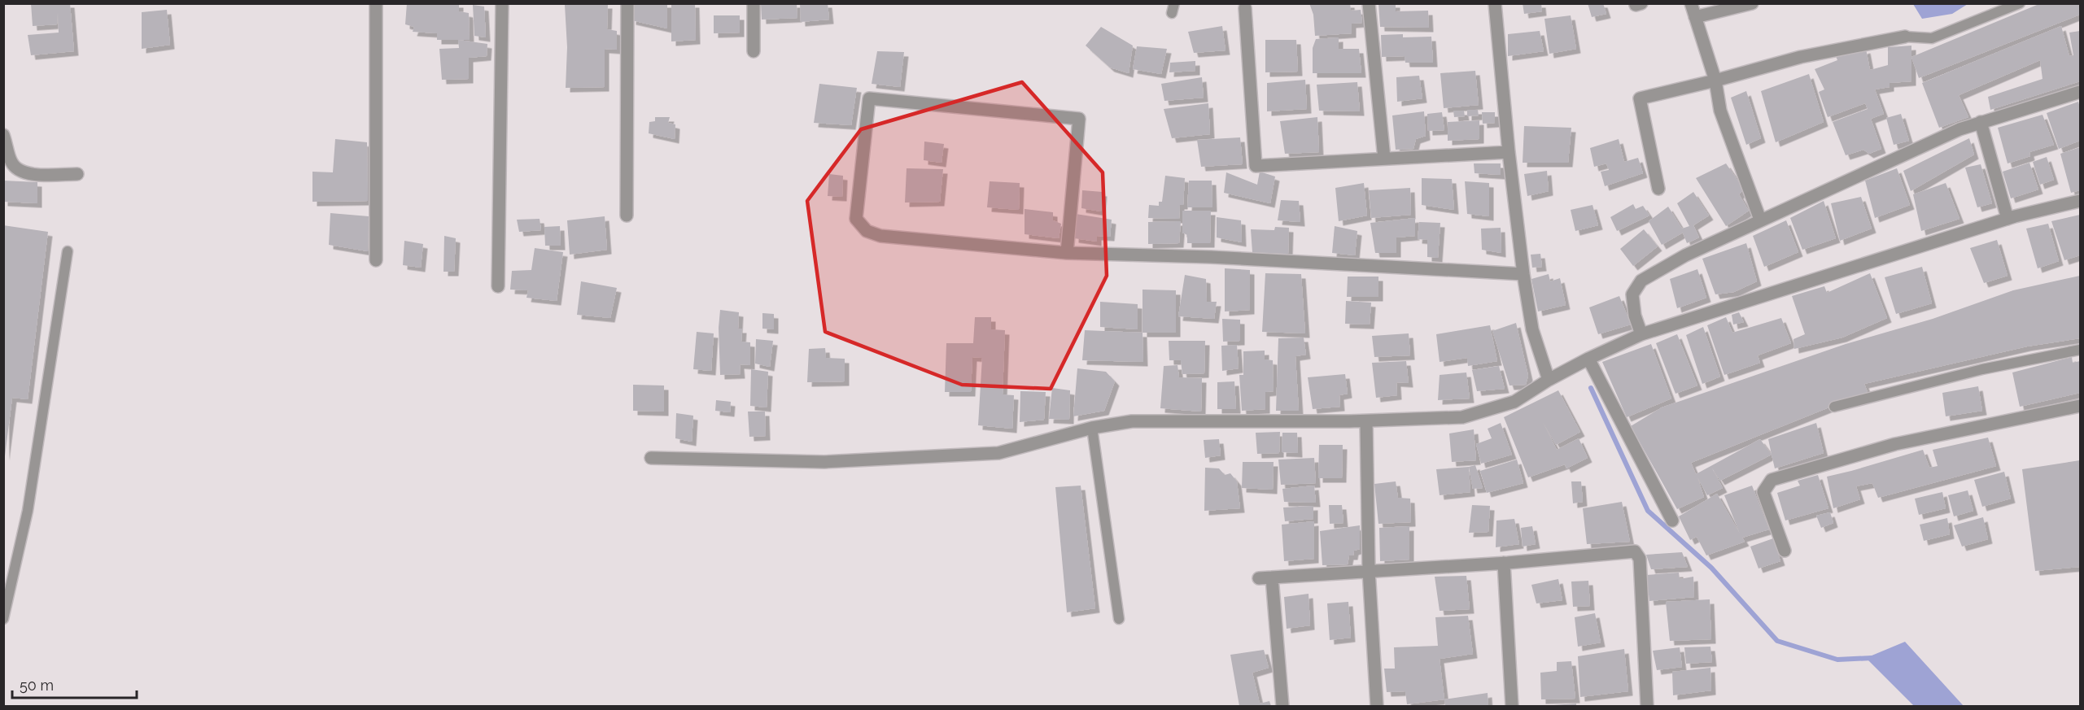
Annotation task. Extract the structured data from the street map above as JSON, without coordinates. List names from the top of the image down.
{
  "scale_bar": "50 m"
}
